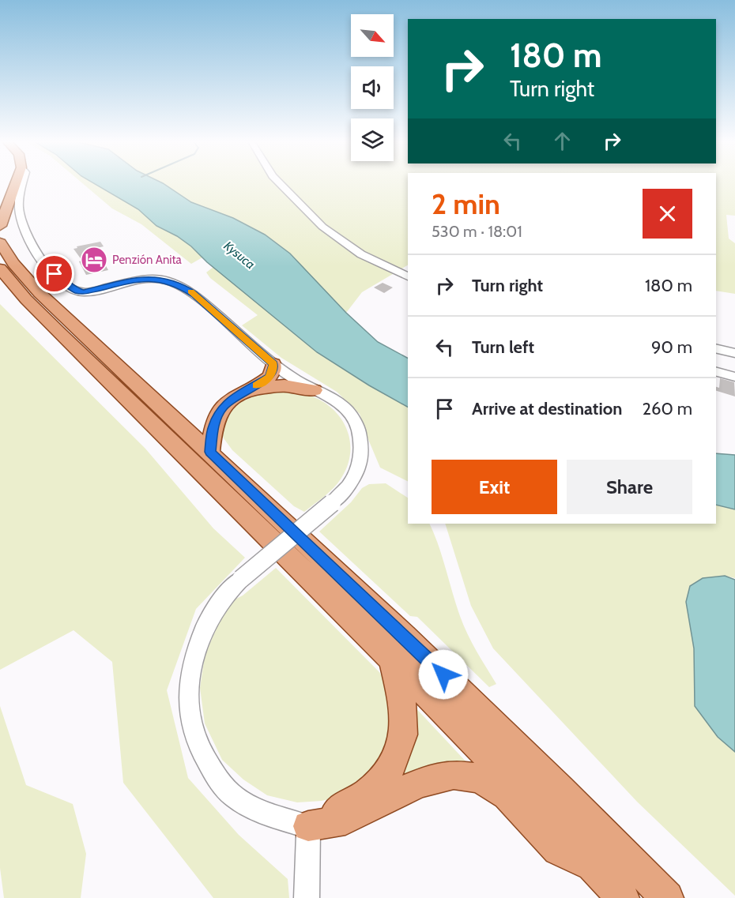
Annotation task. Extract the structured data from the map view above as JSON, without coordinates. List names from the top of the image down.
{
  "water": ["Kysuca"],
  "places": {
    "hotel": ["Penzión Anita"]
  },
  "north": "bottom right",
  "page": {
    "turn": ["180 m", "Turn right"],
    "heading": ["2 min", "530 m · 18:01"],
    "list": [
      {
        "name": "Turn right",
        "value": "180 m"
      },
      {
        "name": "Turn left",
        "value": "90 m"
      },
      {
        "name": "Arrive at destination",
        "value": "260 m"
      }
    ],
    "buttons": ["Exit", "Share"]
  }
}
